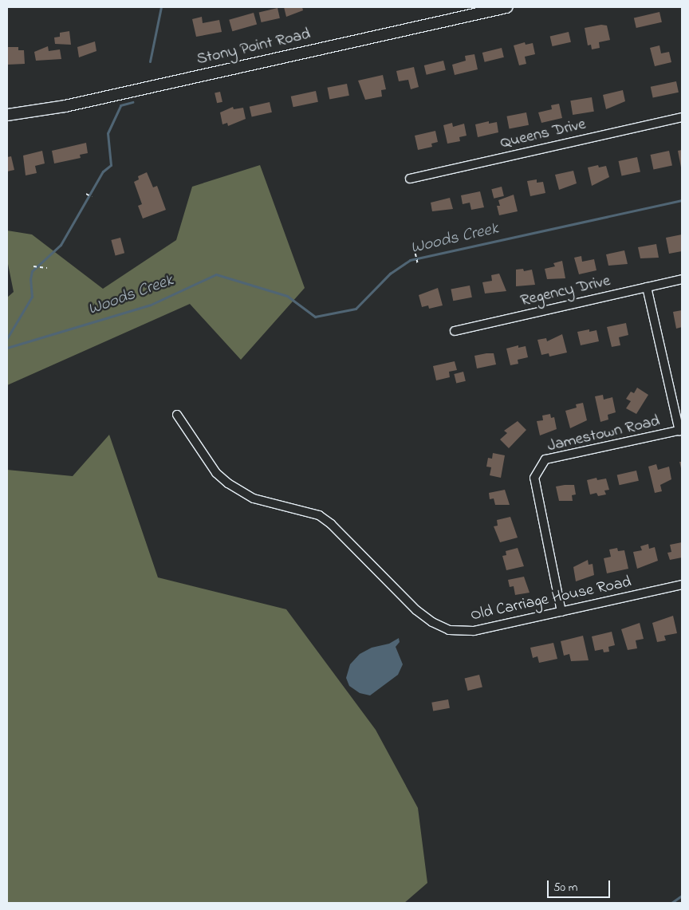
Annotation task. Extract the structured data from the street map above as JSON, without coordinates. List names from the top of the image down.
{
  "streets": {
    "street": [
      "Stony Point Road",
      "Queens Drive",
      "Regency Drive",
      "Jamestown Road",
      "Old Carriage House Road"
    ]
  },
  "crossings": [
    ["Jamestown Road", "Old Carriage House Road"]
  ],
  "water": ["Woods Creek"],
  "scale_bar": "50 m"
}
